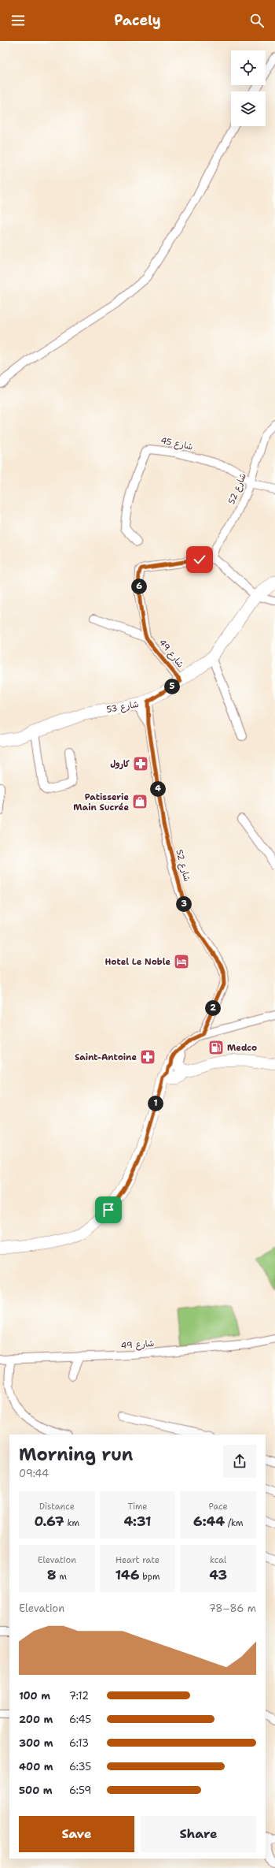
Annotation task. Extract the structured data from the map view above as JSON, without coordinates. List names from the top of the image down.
{
  "streets": {
    "street": [
      "شارع 45",
      "شارع 52",
      "شارع 49",
      "شارع 53"
    ]
  },
  "crossings": [
    ["شارع 45", "شارع 52"],
    ["شارع 52", "شارع 53"],
    ["شارع 49", "شارع 53"]
  ],
  "places": {
    "pharmacy": ["كارول", "Saint-Antoine"],
    "shop": ["Patisserie Main Sucrée"],
    "hotel": ["Hotel Le Noble"],
    "fuel station": ["Medco"]
  },
  "page": {
    "header": "Pacely",
    "pins": [
      "6",
      "5",
      "4",
      "3",
      "2",
      "1"
    ],
    "heading": ["Morning run", "09:44"],
    "stats": [
      ["Distance", "0.67 km"],
      ["Time", "4:31"],
      ["Pace", "6:44 /km"],
      ["Elevation", "8 m"],
      ["Heart rate", "146 bpm"],
      ["kcal", "43"]
    ],
    "chart": ["Elevation", "78–86 m"],
    "list": [
      {
        "name": "100 m",
        "note": "7:12"
      },
      {
        "name": "200 m",
        "note": "6:45"
      },
      {
        "name": "300 m",
        "note": "6:13"
      },
      {
        "name": "400 m",
        "note": "6:35"
      },
      {
        "name": "500 m",
        "note": "6:59"
      }
    ],
    "buttons": ["Save", "Share"]
  }
}
